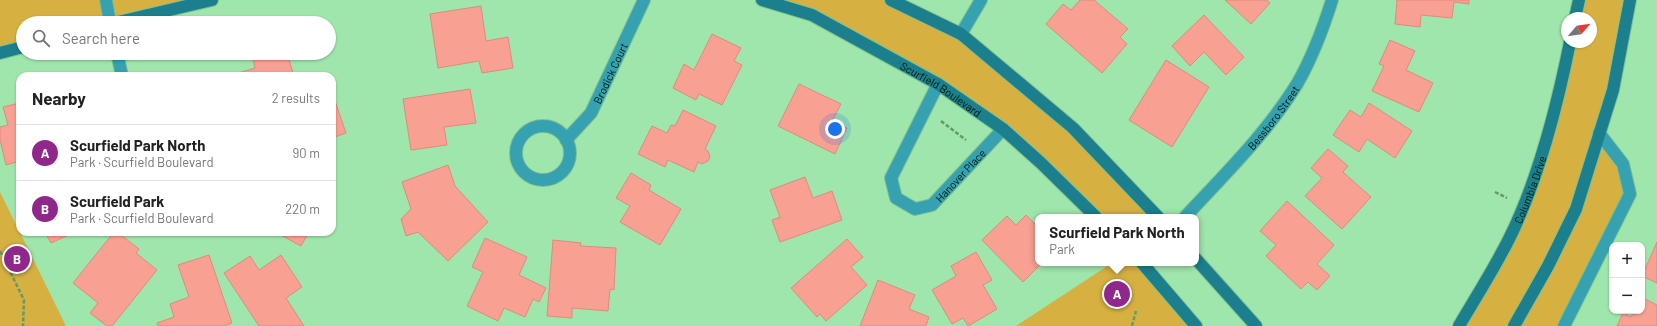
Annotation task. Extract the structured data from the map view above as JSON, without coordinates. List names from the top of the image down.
{
  "streets": {
    "street": [
      "Brodick Court",
      "Scurfield Boulevard",
      "Bessboro Street",
      "Hanover Place",
      "Columbia Drive"
    ]
  },
  "crossings": [
    ["Scurfield Boulevard", "Hanover Place"]
  ],
  "north": "top right",
  "page": {
    "search": "Search here",
    "heading": ["Nearby", "2 results"],
    "list": [
      {
        "mark": "A",
        "name": "Scurfield Park North",
        "note": "Park · Scurfield Boulevard",
        "value": "90 m"
      },
      {
        "mark": "B",
        "name": "Scurfield Park",
        "note": "Park · Scurfield Boulevard",
        "value": "220 m"
      }
    ],
    "popup": ["Scurfield Park North", "Park"],
    "map_buttons": ["+", "−"],
    "pins": ["B", "A"]
  }
}
